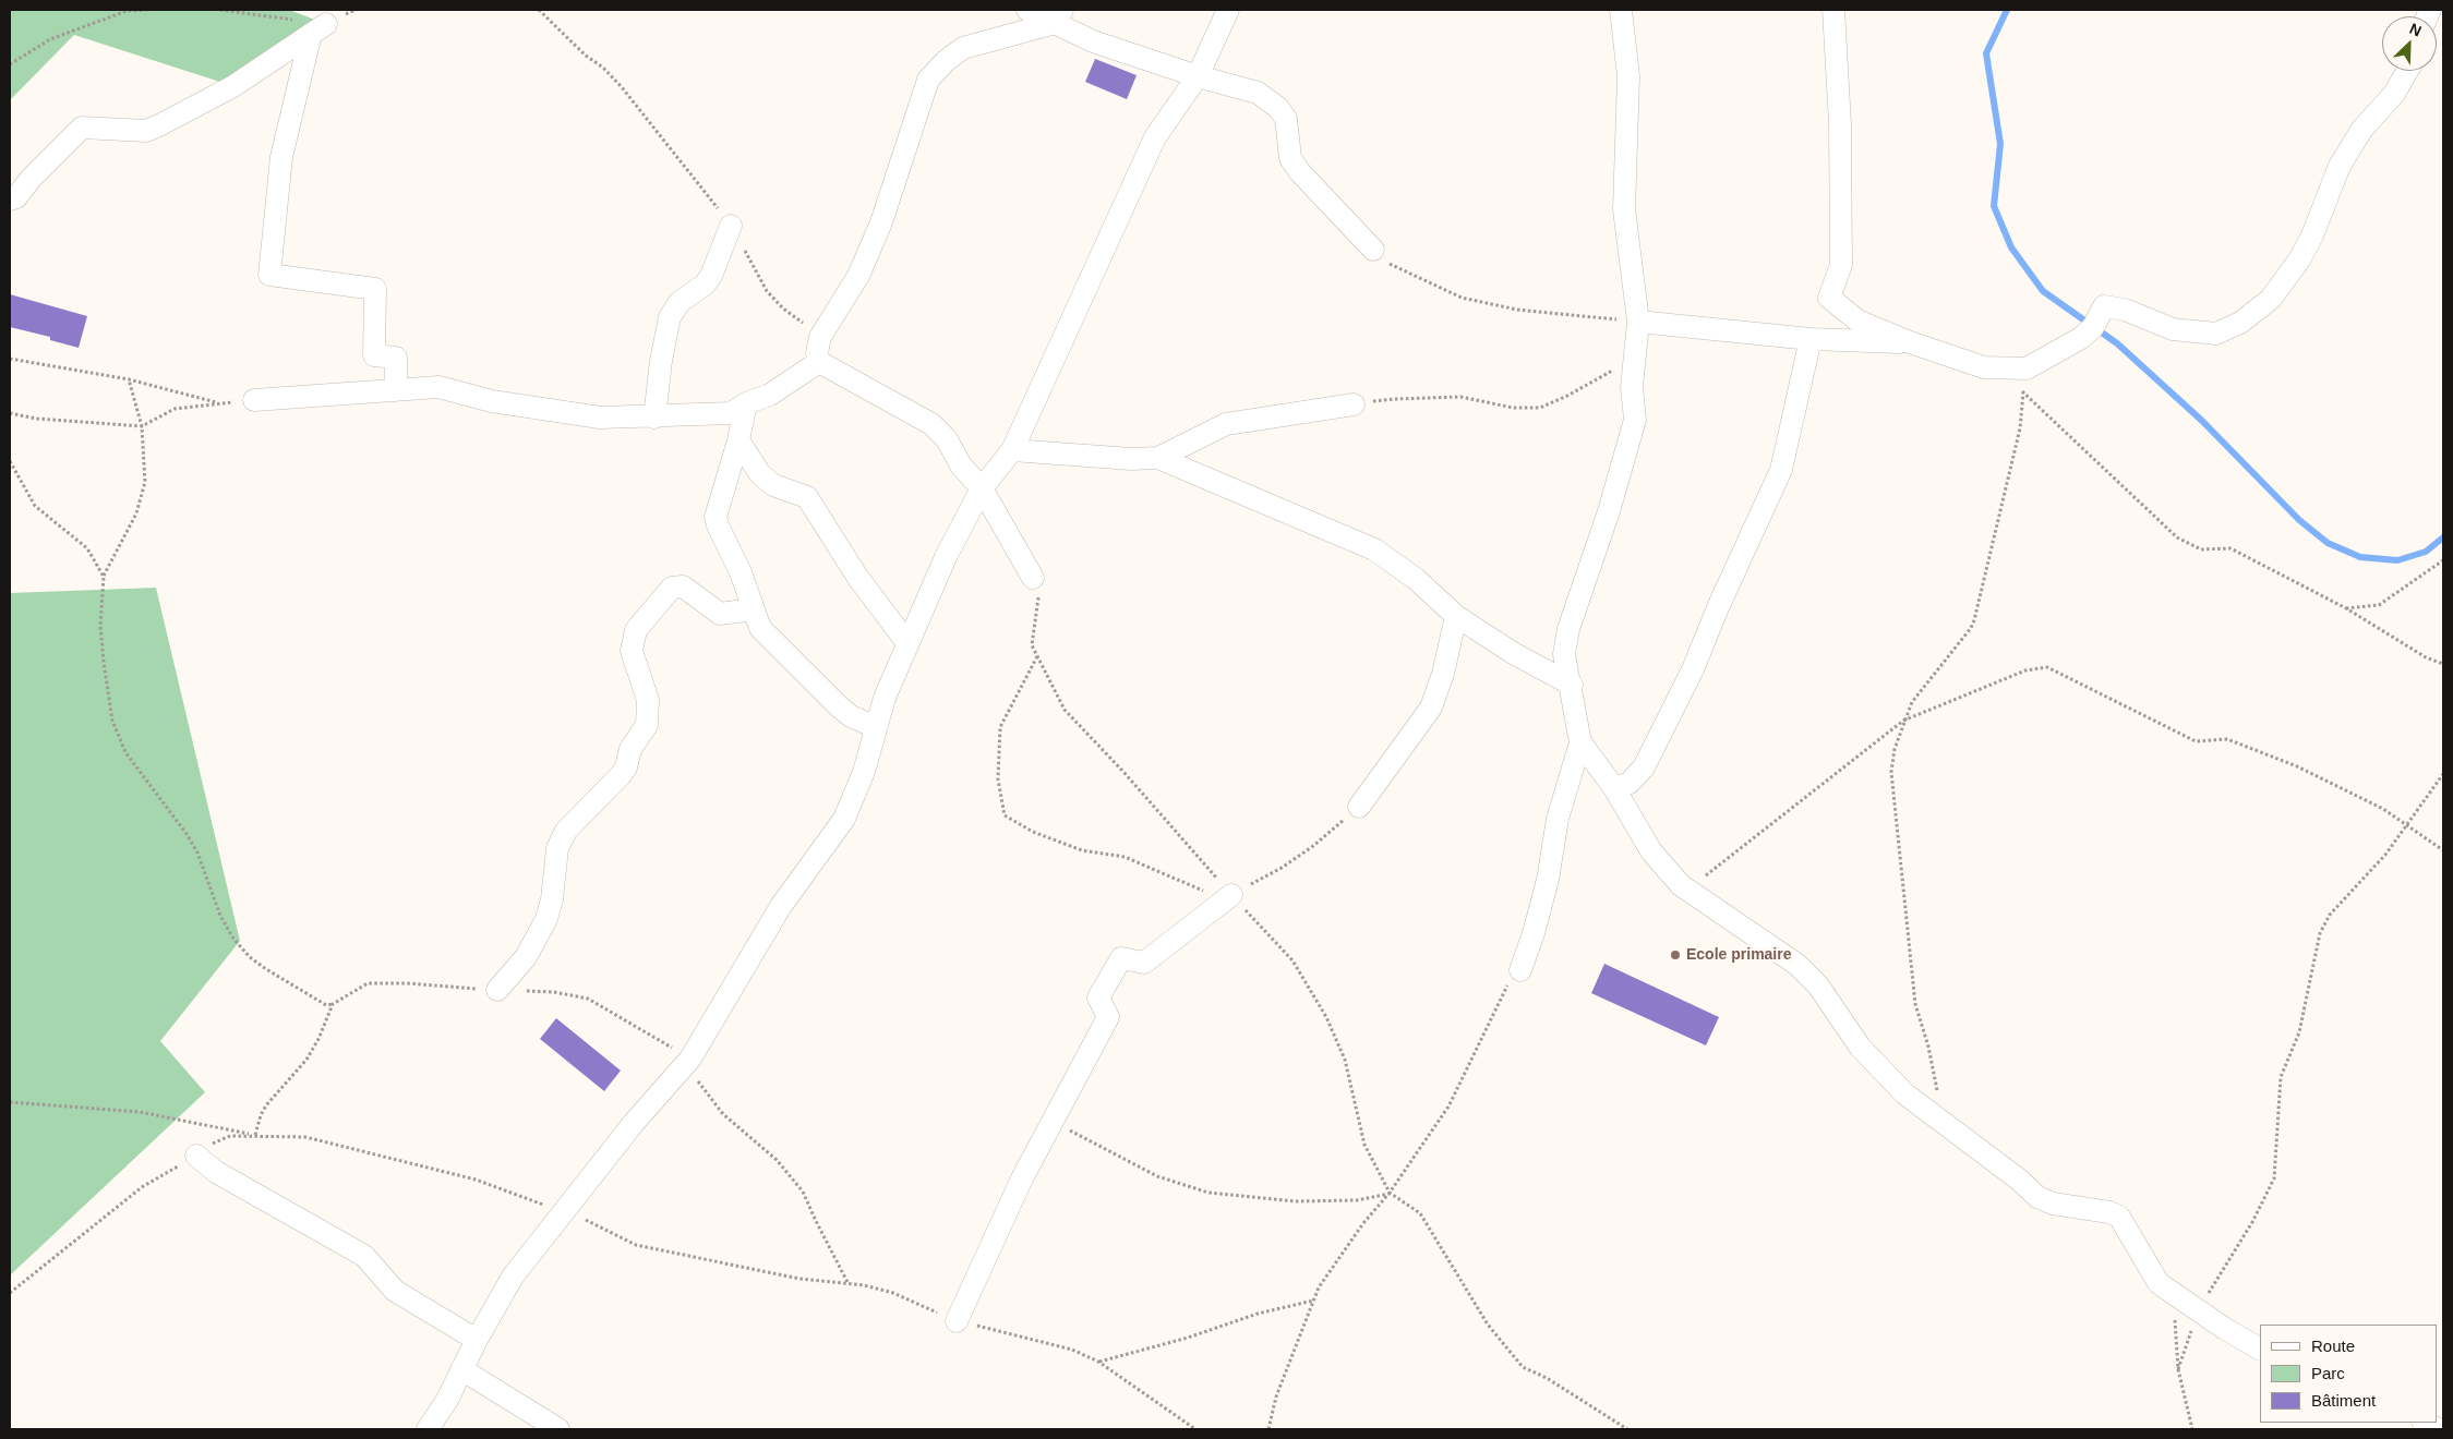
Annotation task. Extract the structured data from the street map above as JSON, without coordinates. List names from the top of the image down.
{
  "places": ["Ecole primaire"],
  "legend": ["Route", "Parc", "Bâtiment"],
  "north": "top right"
}
